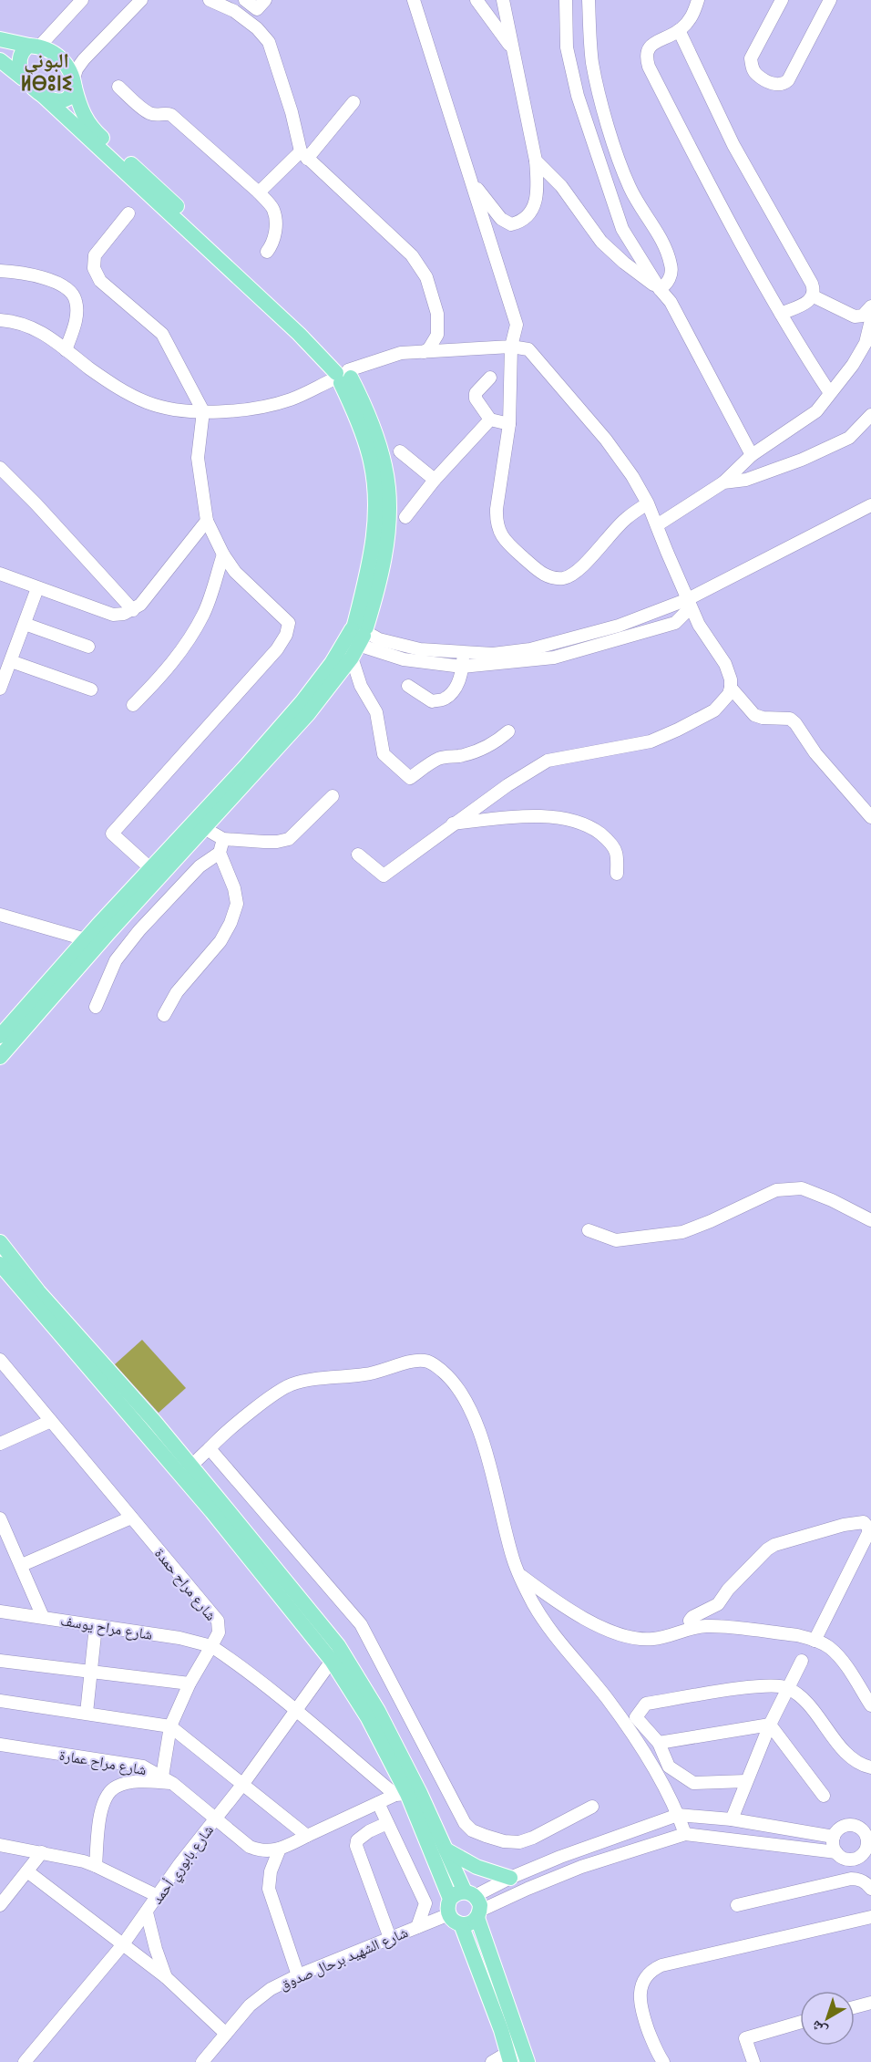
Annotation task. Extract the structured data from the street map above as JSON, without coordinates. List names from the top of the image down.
{
  "streets": {
    "street": [
      "شارع مراح حمدة",
      "شارع مراح يوسف",
      "شارع مراح عمارة",
      "شارع بابوري أحمد",
      "شارع الشهيد برحال صدوق"
    ]
  },
  "crossings": [
    ["شارع مراح حمدة", "شارع مراح يوسف"],
    ["شارع مراح عمارة", "شارع بابوري أحمد"]
  ],
  "districts": ["البوني ⵍⴱⵓⵏⵉ"],
  "north": "bottom left"
}
